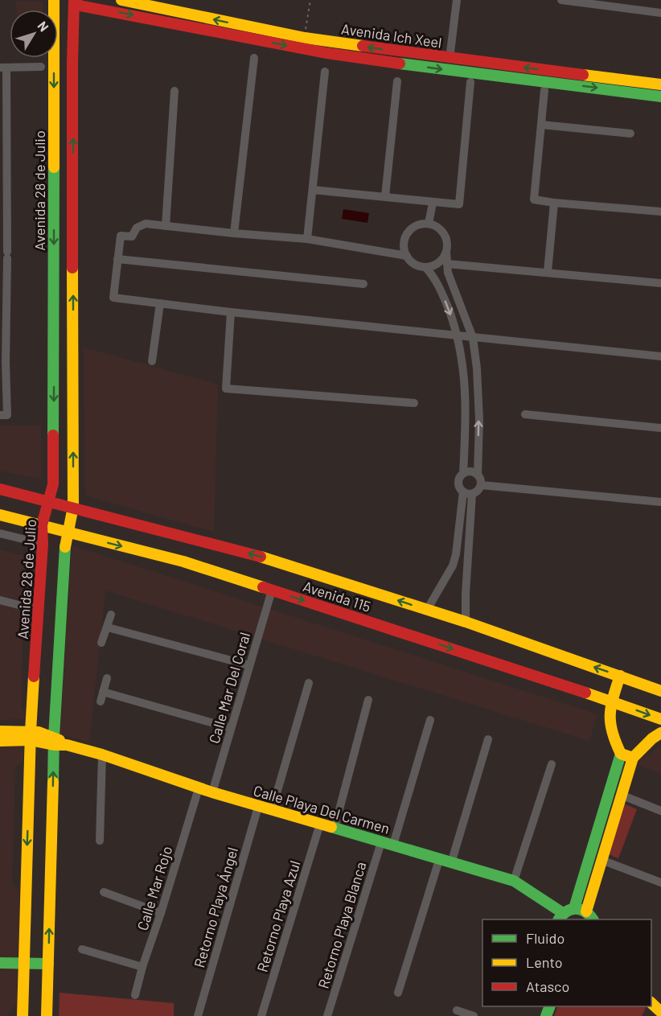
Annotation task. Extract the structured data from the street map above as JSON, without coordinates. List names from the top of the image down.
{
  "streets": {
    "main road": [
      "Avenida Ich Xeel",
      "Avenida 28 de Julio",
      "Avenida 115",
      "Calle Playa Del Carmen"
    ],
    "street": [
      "Calle Mar Del Coral",
      "Calle Mar Rojo",
      "Retorno Playa Ángel",
      "Retorno Playa Azul",
      "Retorno Playa Blanca"
    ]
  },
  "crossings": [
    ["Avenida 28 de Julio", "Avenida 115"],
    ["Avenida 28 de Julio", "Calle Playa Del Carmen"],
    ["Avenida 115", "Calle Mar Del Coral"],
    ["Calle Mar Del Coral", "Calle Playa Del Carmen"],
    ["Calle Playa Del Carmen", "Calle Mar Rojo"],
    ["Calle Playa Del Carmen", "Retorno Playa Ángel"],
    ["Calle Playa Del Carmen", "Retorno Playa Azul"],
    ["Calle Playa Del Carmen", "Retorno Playa Blanca"]
  ],
  "legend": ["Fluido", "Lento", "Atasco"],
  "north": "top right"
}
